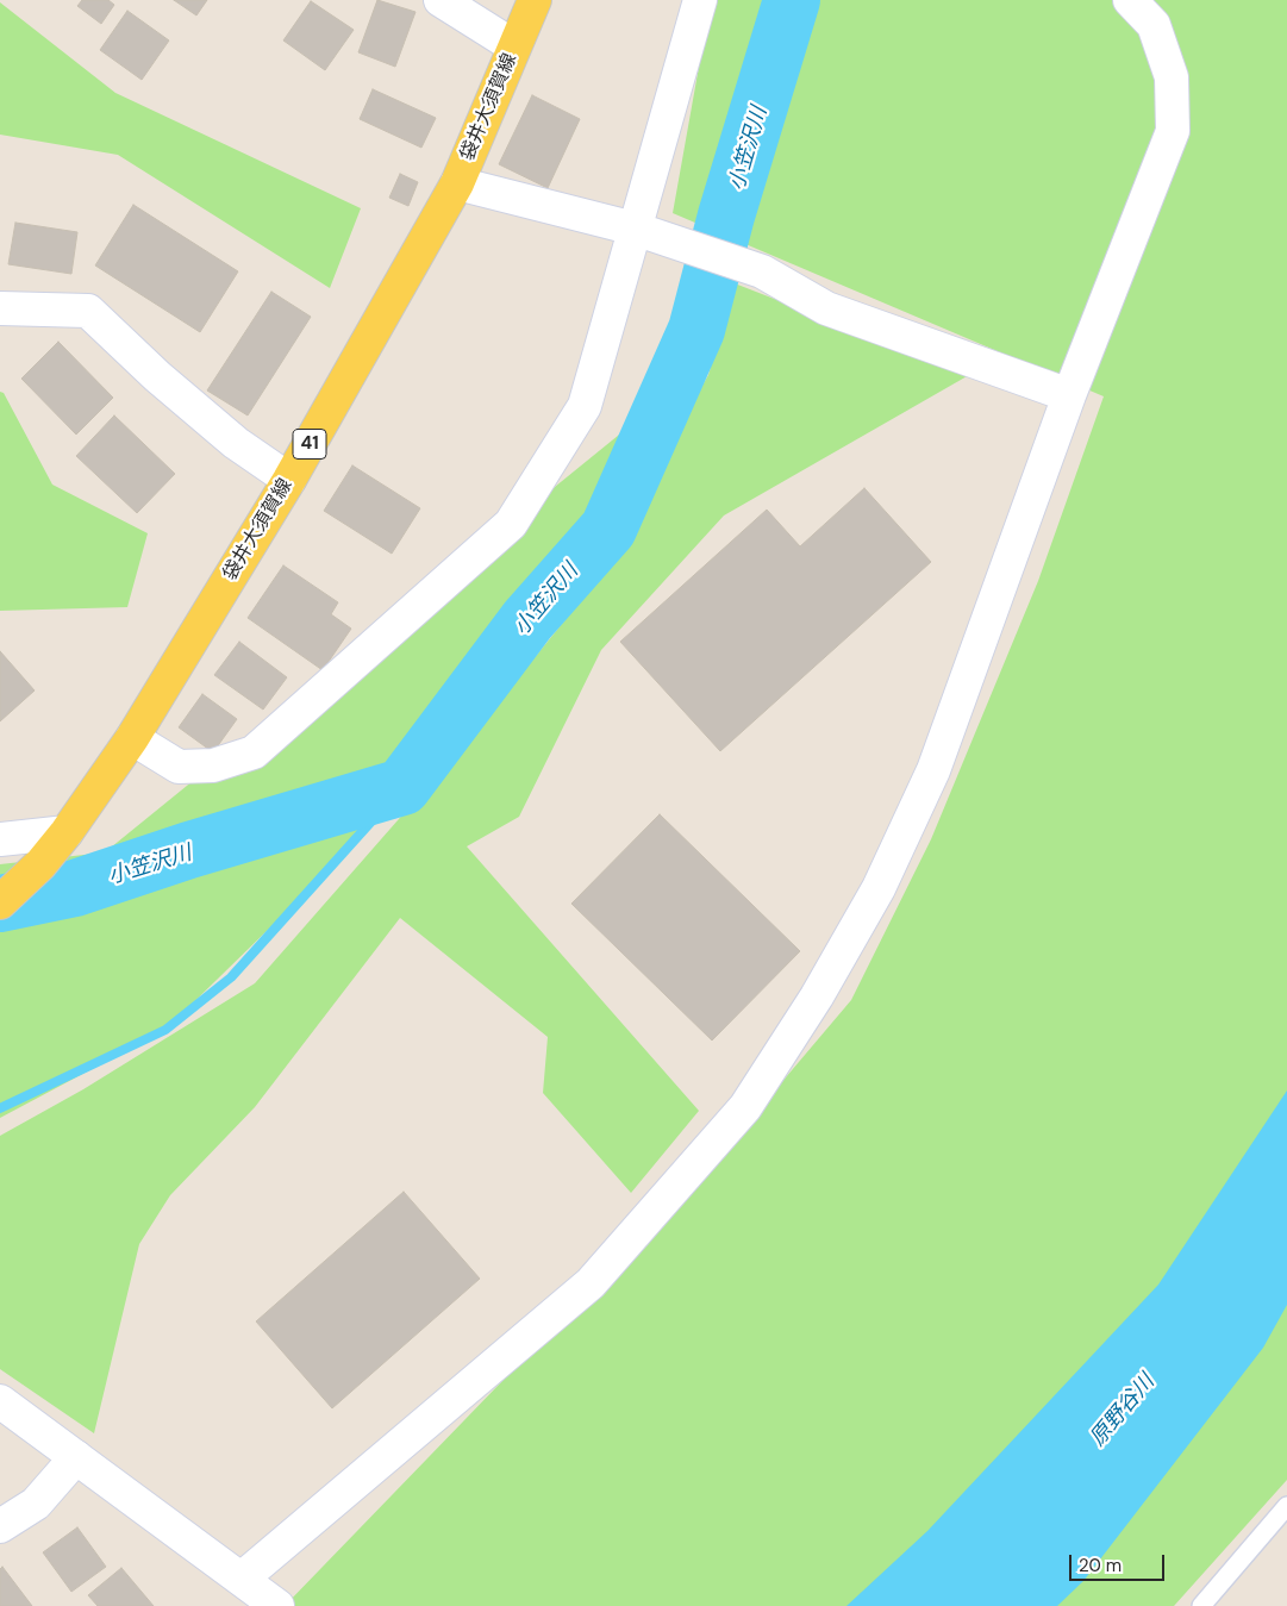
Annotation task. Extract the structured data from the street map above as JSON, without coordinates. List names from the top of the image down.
{
  "streets": {
    "main road": ["袋井大須賀線", "41"]
  },
  "water": ["小笠沢川", "原野谷川"],
  "scale_bar": "20 m"
}
